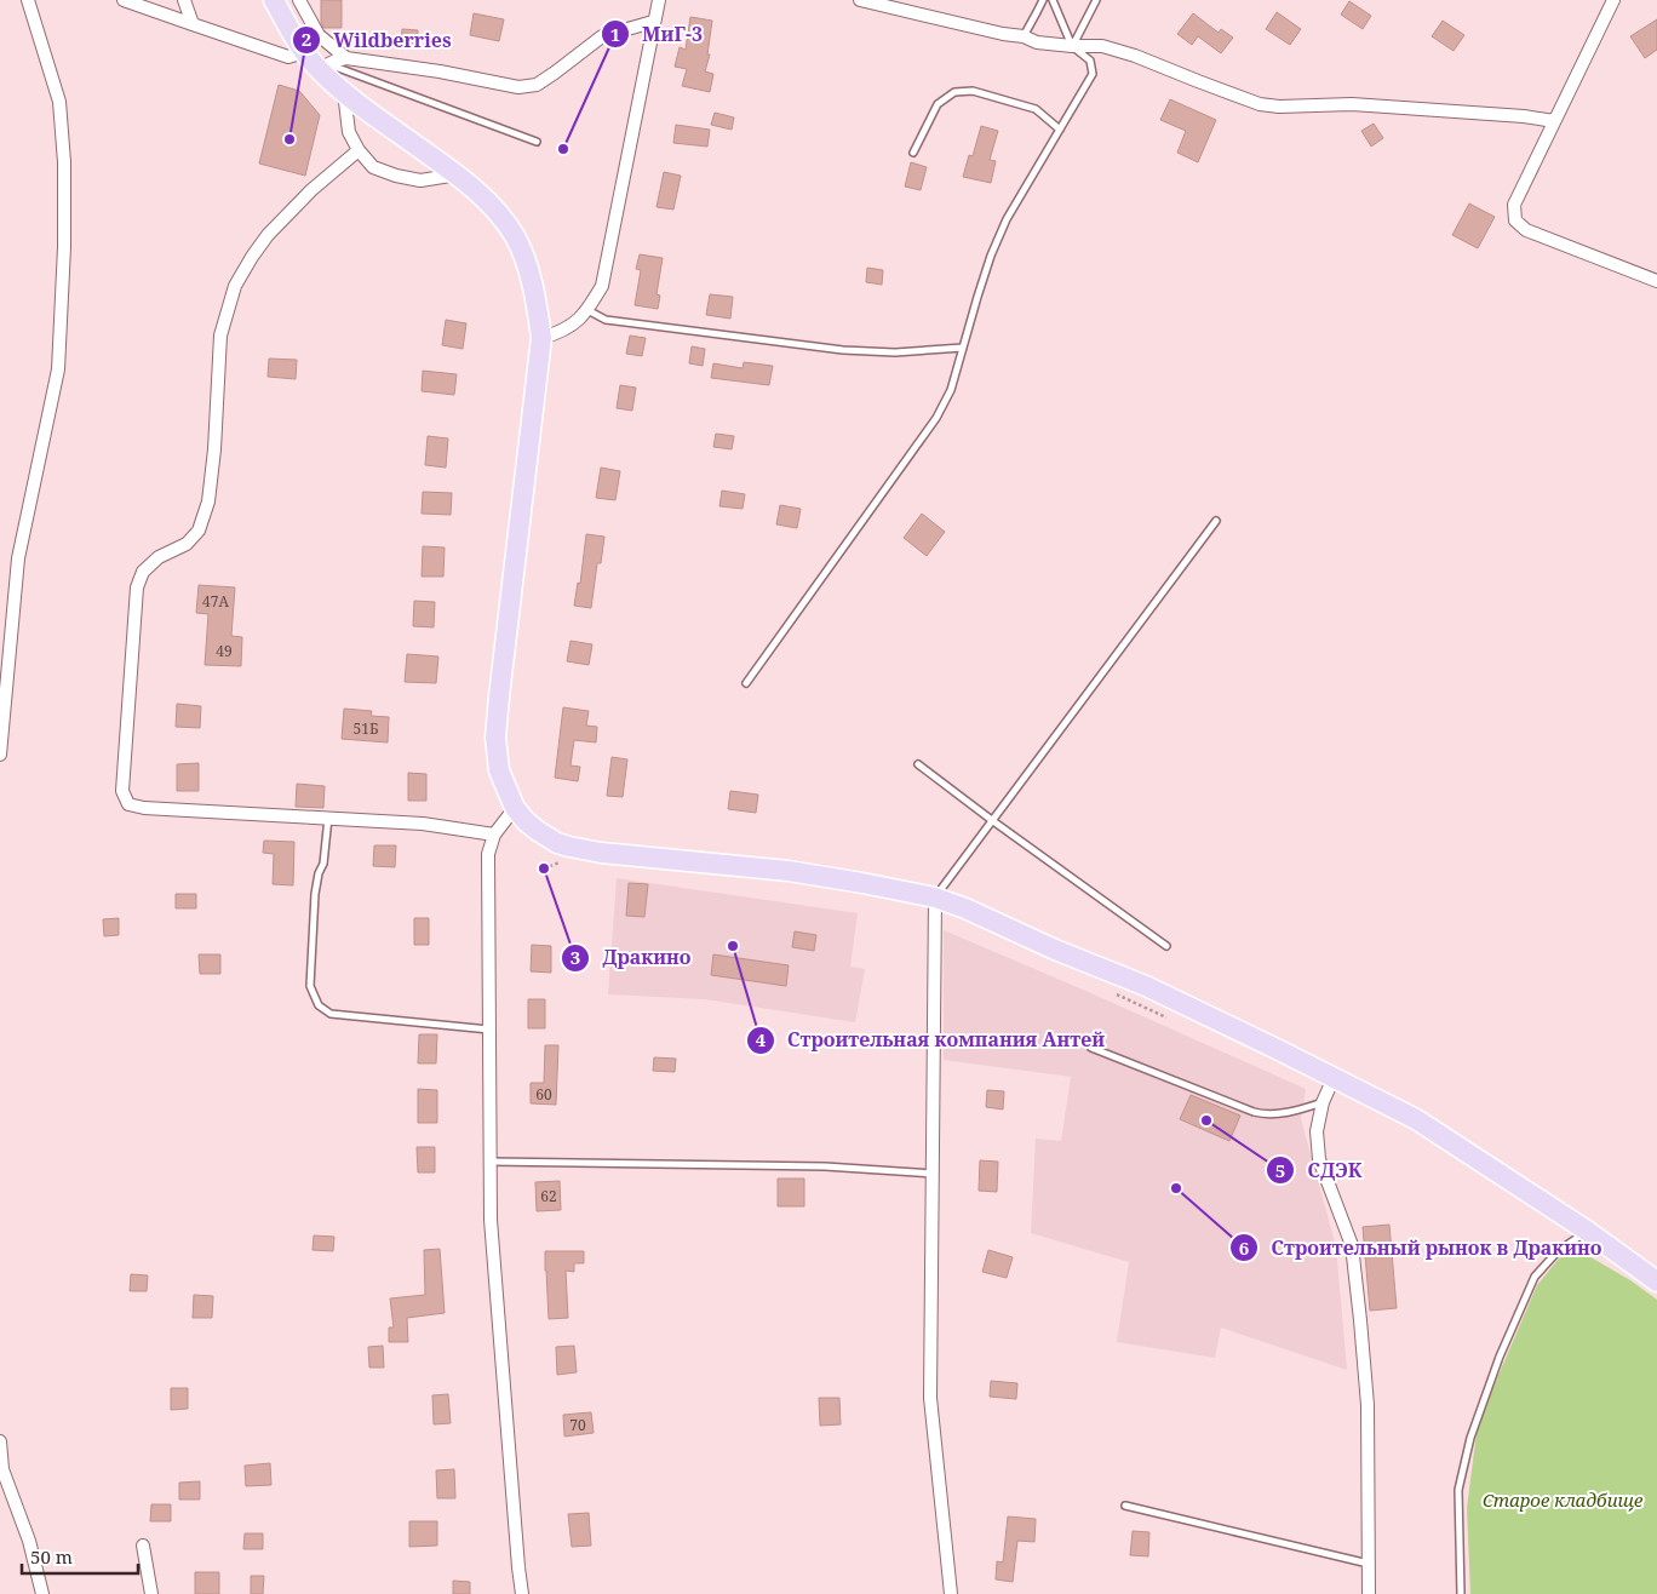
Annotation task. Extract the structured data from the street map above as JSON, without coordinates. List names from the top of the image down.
{
  "parks": ["Старое кладбище"],
  "places": [
    "Wildberries",
    "МиГ-3",
    "Дракино",
    "Строительная компания Антей",
    "СДЭК",
    "Строительный рынок в Дракино"
  ],
  "house_numbers": [
    "47А",
    "49",
    "51Б",
    "60",
    "62",
    "70"
  ],
  "scale_bar": "50 m"
}
